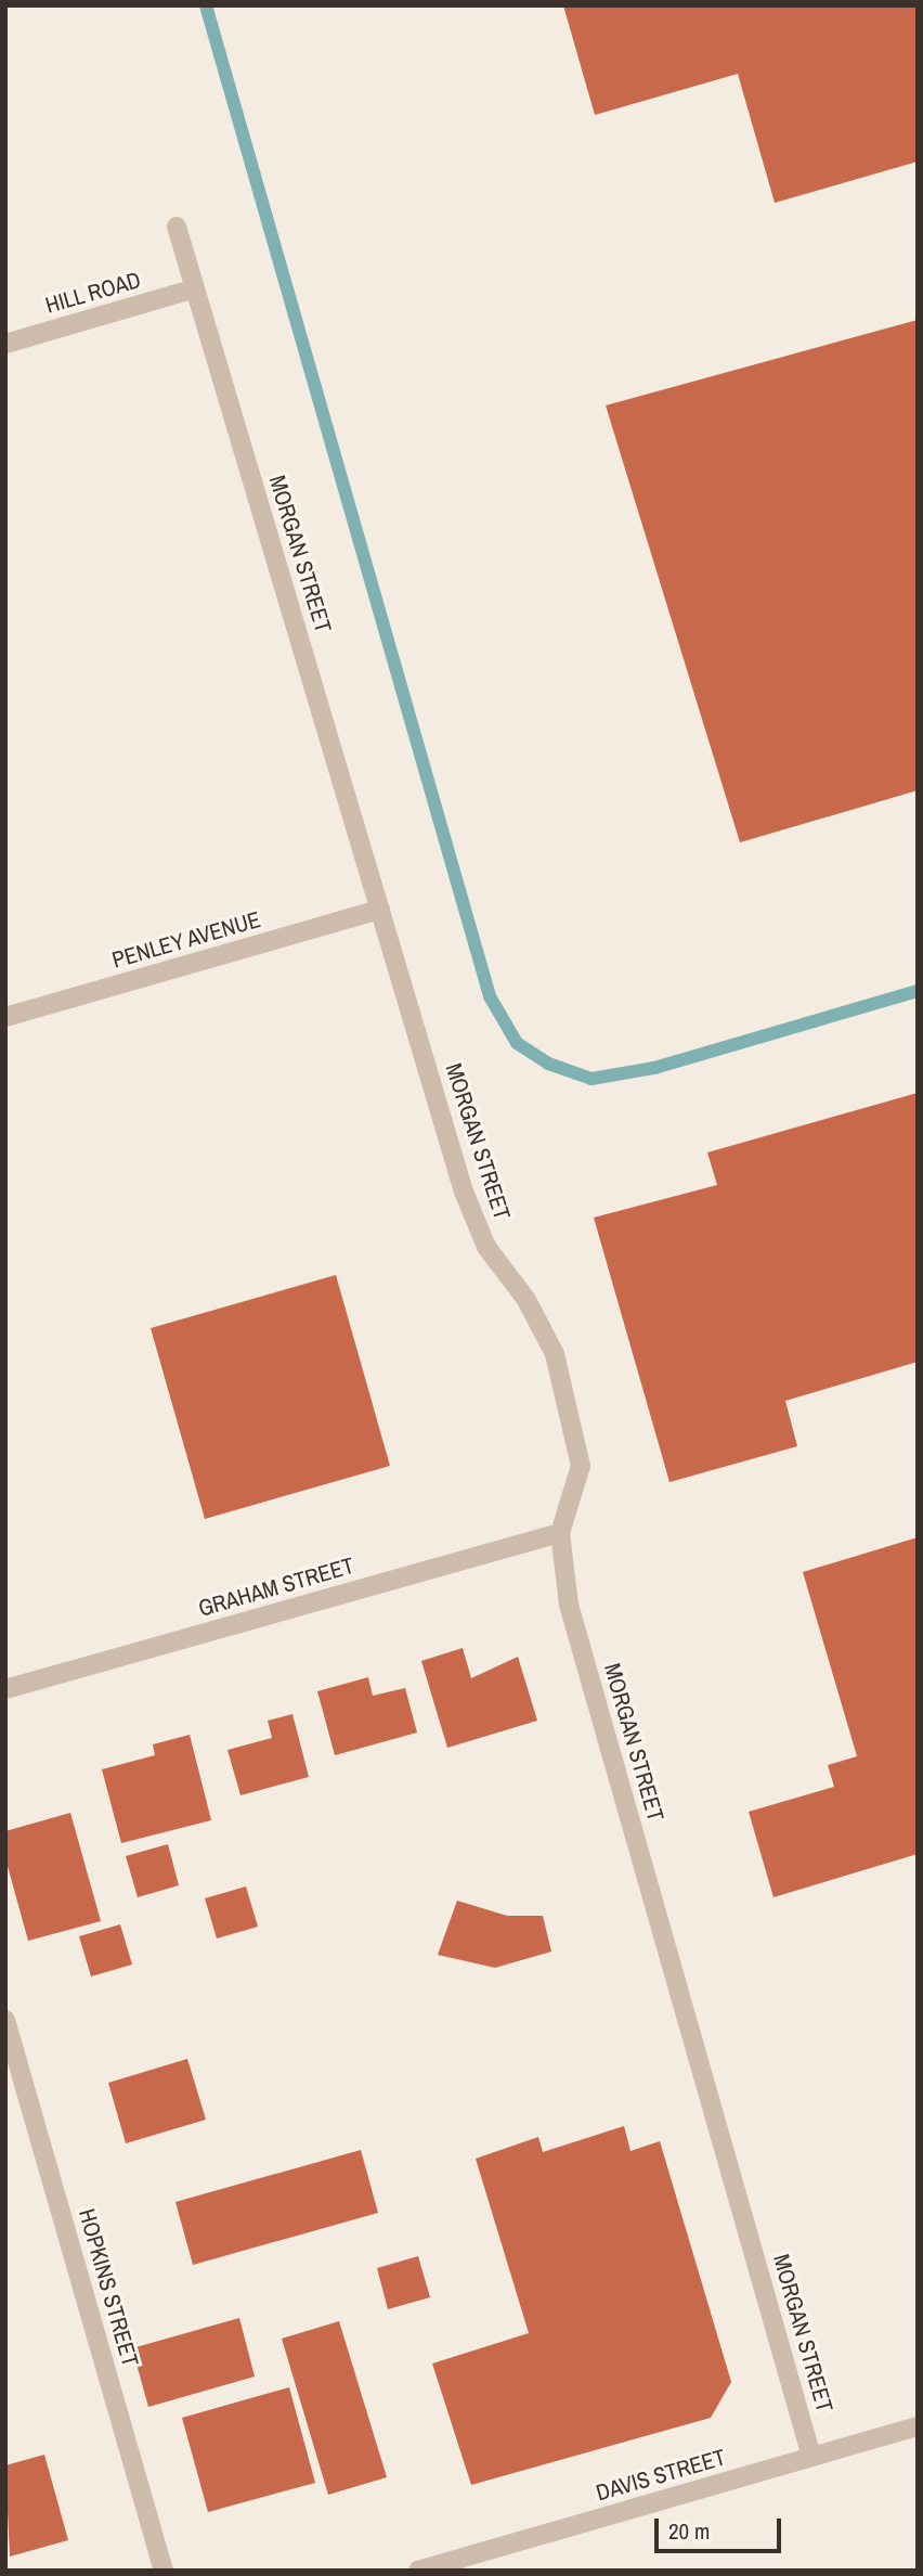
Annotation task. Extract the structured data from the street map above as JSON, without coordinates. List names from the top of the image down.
{
  "streets": {
    "street": [
      "HILL ROAD",
      "MORGAN STREET",
      "PENLEY AVENUE",
      "GRAHAM STREET",
      "HOPKINS STREET",
      "DAVIS STREET"
    ]
  },
  "crossings": [
    ["HILL ROAD", "MORGAN STREET"],
    ["MORGAN STREET", "PENLEY AVENUE"],
    ["MORGAN STREET", "GRAHAM STREET"],
    ["MORGAN STREET", "DAVIS STREET"]
  ],
  "scale_bar": "20 m"
}
